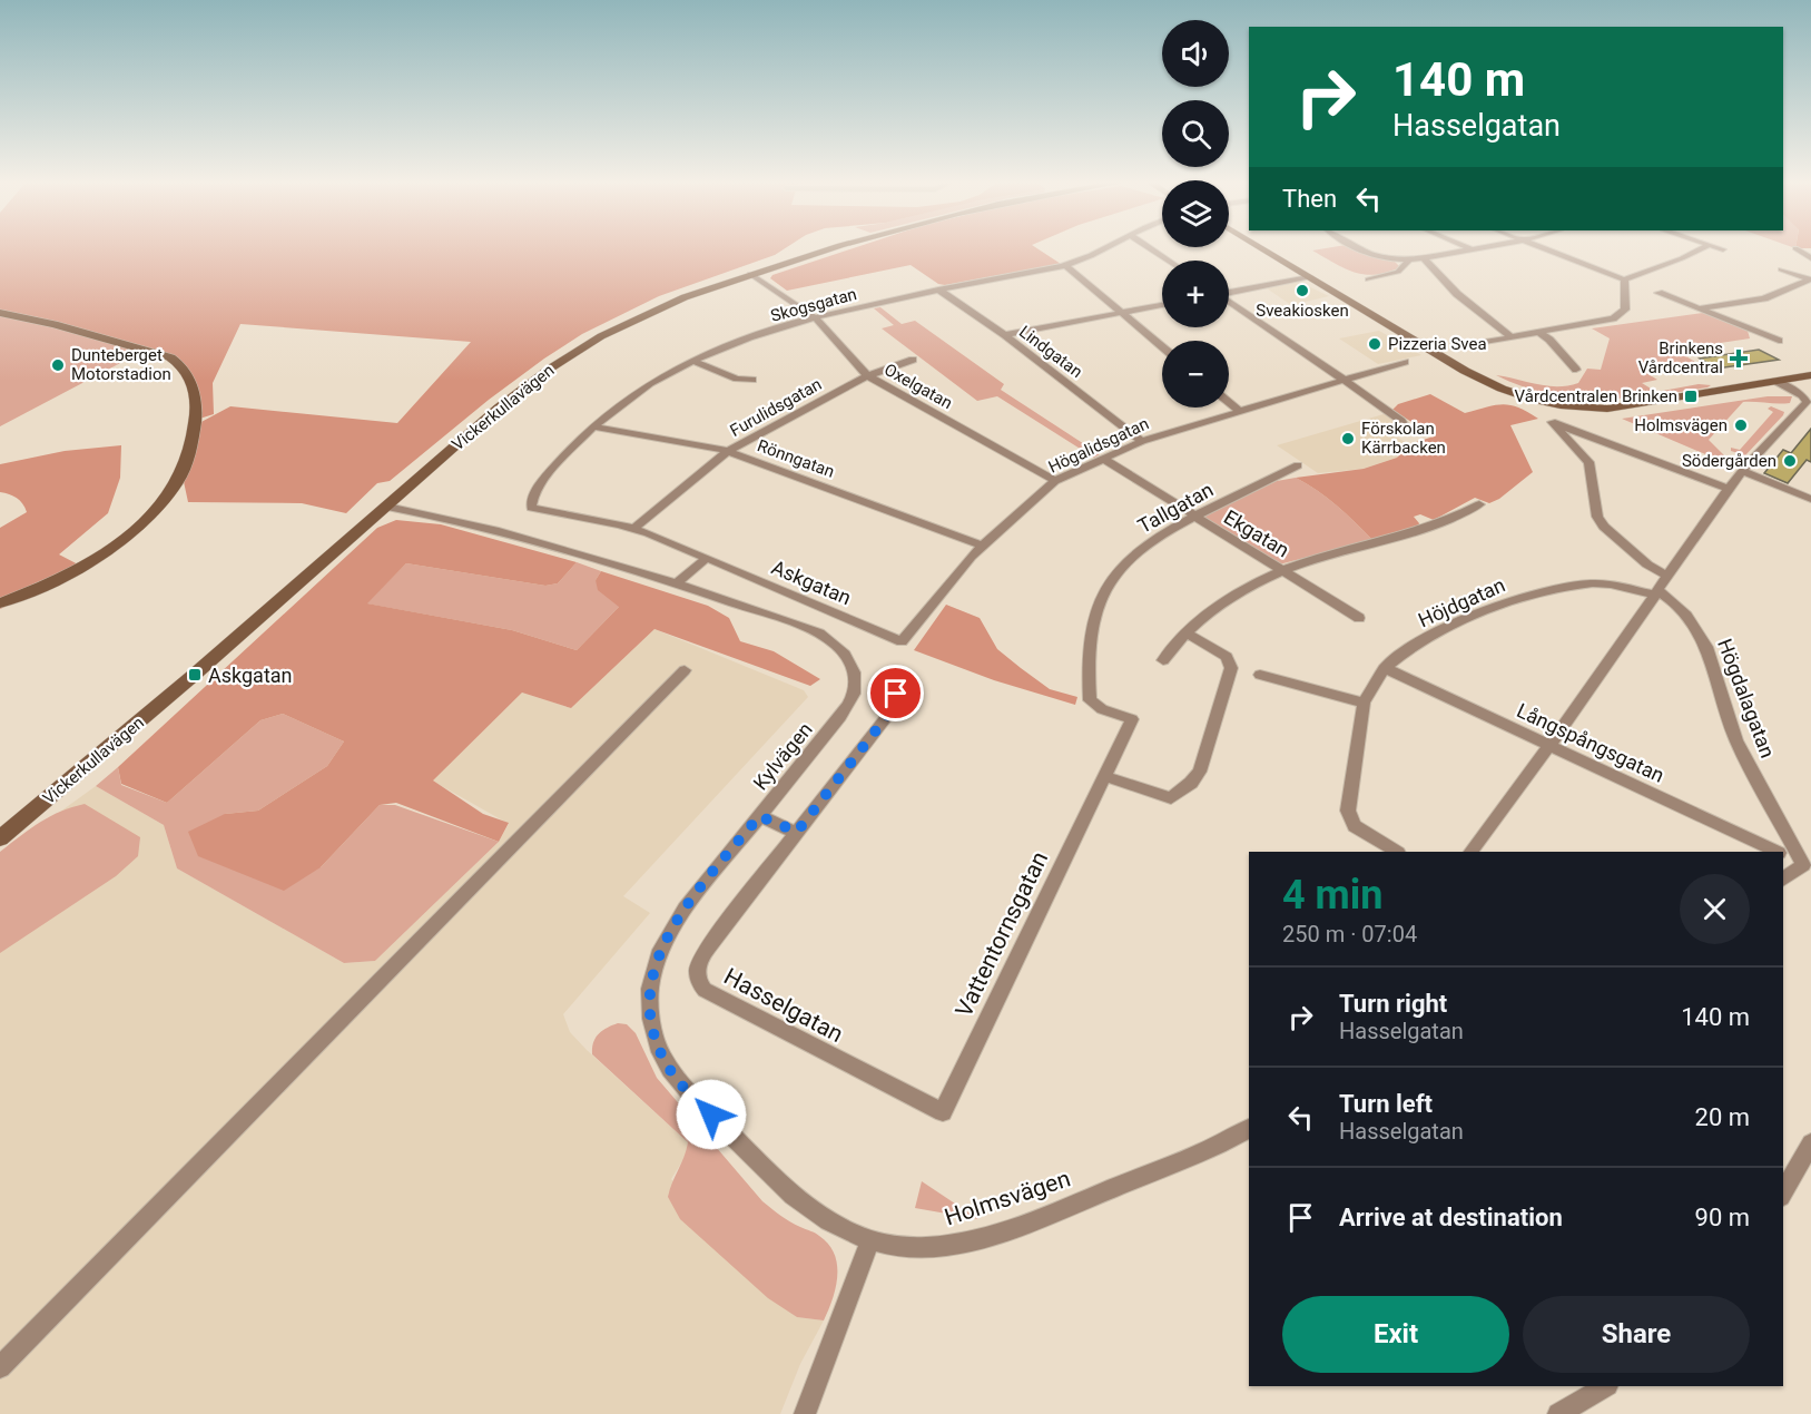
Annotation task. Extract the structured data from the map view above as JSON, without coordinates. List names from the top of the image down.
{
  "streets": {
    "main road": ["Vickerkullavägen"],
    "street": [
      "Skogsgatan",
      "Lindgatan",
      "Oxelgatan",
      "Furulidsgatan",
      "Högalidsgatan",
      "Rönngatan",
      "Tallgatan",
      "Ekgatan",
      "Askgatan",
      "Höjdgatan",
      "Högdalagatan",
      "Långspångsgatan",
      "Kylvägen",
      "Vattentornsgatan",
      "Hasselgatan",
      "Holmsvägen"
    ]
  },
  "crossings": [
    ["Skogsgatan", "Lindgatan"],
    ["Skogsgatan", "Oxelgatan"],
    ["Skogsgatan", "Rönngatan"],
    ["Skogsgatan", "Askgatan"],
    ["Lindgatan", "Högalidsgatan"],
    ["Oxelgatan", "Vickerkullavägen"],
    ["Oxelgatan", "Furulidsgatan"],
    ["Oxelgatan", "Högalidsgatan"],
    ["Vickerkullavägen", "Kylvägen"],
    ["Furulidsgatan", "Rönngatan"],
    ["Furulidsgatan", "Askgatan"],
    ["Högalidsgatan", "Rönngatan"],
    ["Högalidsgatan", "Ekgatan"],
    ["Högalidsgatan", "Askgatan"],
    ["Tallgatan", "Ekgatan"],
    ["Tallgatan", "Vattentornsgatan"],
    ["Höjdgatan", "Högdalagatan"],
    ["Höjdgatan", "Långspångsgatan"],
    ["Högdalagatan", "Långspångsgatan"],
    ["Kylvägen", "Holmsvägen"],
    ["Vattentornsgatan", "Hasselgatan"]
  ],
  "places": {
    "other": [
      "Sveakiosken",
      "Pizzeria Svea",
      "Dunteberget Motorstadion",
      "Holmsvägen",
      "Förskolan Kärrbacken",
      "Södergården"
    ],
    "health": ["Brinkens Vårdcentral"],
    "transit": ["Vårdcentralen Brinken", "Askgatan"]
  },
  "page": {
    "map_buttons": ["+", "−"],
    "turn": ["140 m", "Hasselgatan"],
    "then": "Then",
    "heading": ["4 min", "250 m · 07:04"],
    "list": [
      {
        "name": "Turn right",
        "note": "Hasselgatan",
        "value": "140 m"
      },
      {
        "name": "Turn left",
        "note": "Hasselgatan",
        "value": "20 m"
      },
      {
        "name": "Arrive at destination",
        "value": "90 m"
      }
    ],
    "buttons": ["Exit", "Share"]
  }
}
